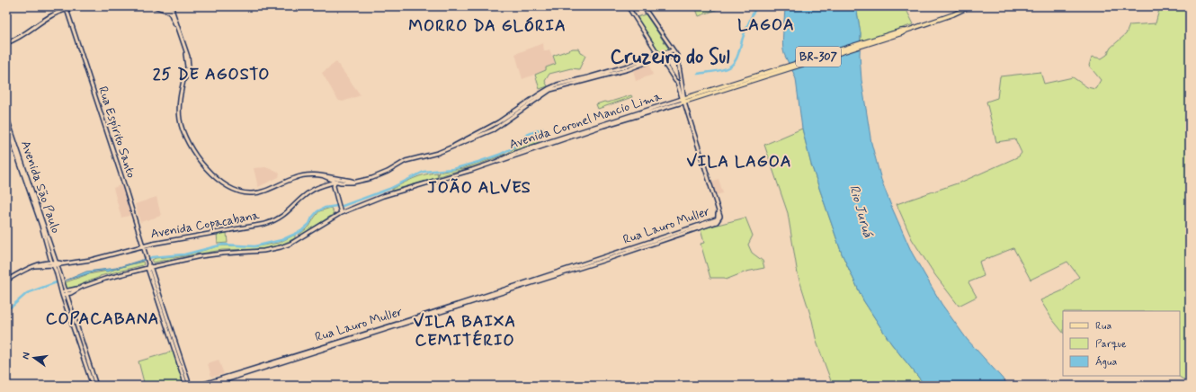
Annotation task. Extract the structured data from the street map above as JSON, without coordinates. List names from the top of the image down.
{
  "streets": {
    "main road": ["BR-307"],
    "street": [
      "Avenida Coronel Mancio Lima",
      "Rua Espírito Santo",
      "Avenida São Paulo",
      "Avenida Copacabana",
      "Rua Lauro Muller"
    ]
  },
  "crossings": [
    ["BR-307", "Avenida Coronel Mancio Lima"],
    ["BR-307", "Rua Lauro Muller"],
    ["Avenida Coronel Mancio Lima", "Rua Espírito Santo"],
    ["Avenida Coronel Mancio Lima", "Rua Lauro Muller"],
    ["Rua Espírito Santo", "Avenida Copacabana"],
    ["Avenida São Paulo", "Avenida Copacabana"]
  ],
  "districts": [
    "LAGOA",
    "MORRO DA GLÓRIA",
    "Cruzeiro do Sul",
    "25 DE AGOSTO",
    "VILA LAGOA",
    "JOÃO ALVES",
    "COPACABANA",
    "VILA BAIXA CEMITÉRIO"
  ],
  "water": ["Rio Juruá"],
  "legend": ["Rua", "Parque", "Água"],
  "north": "left"
}
